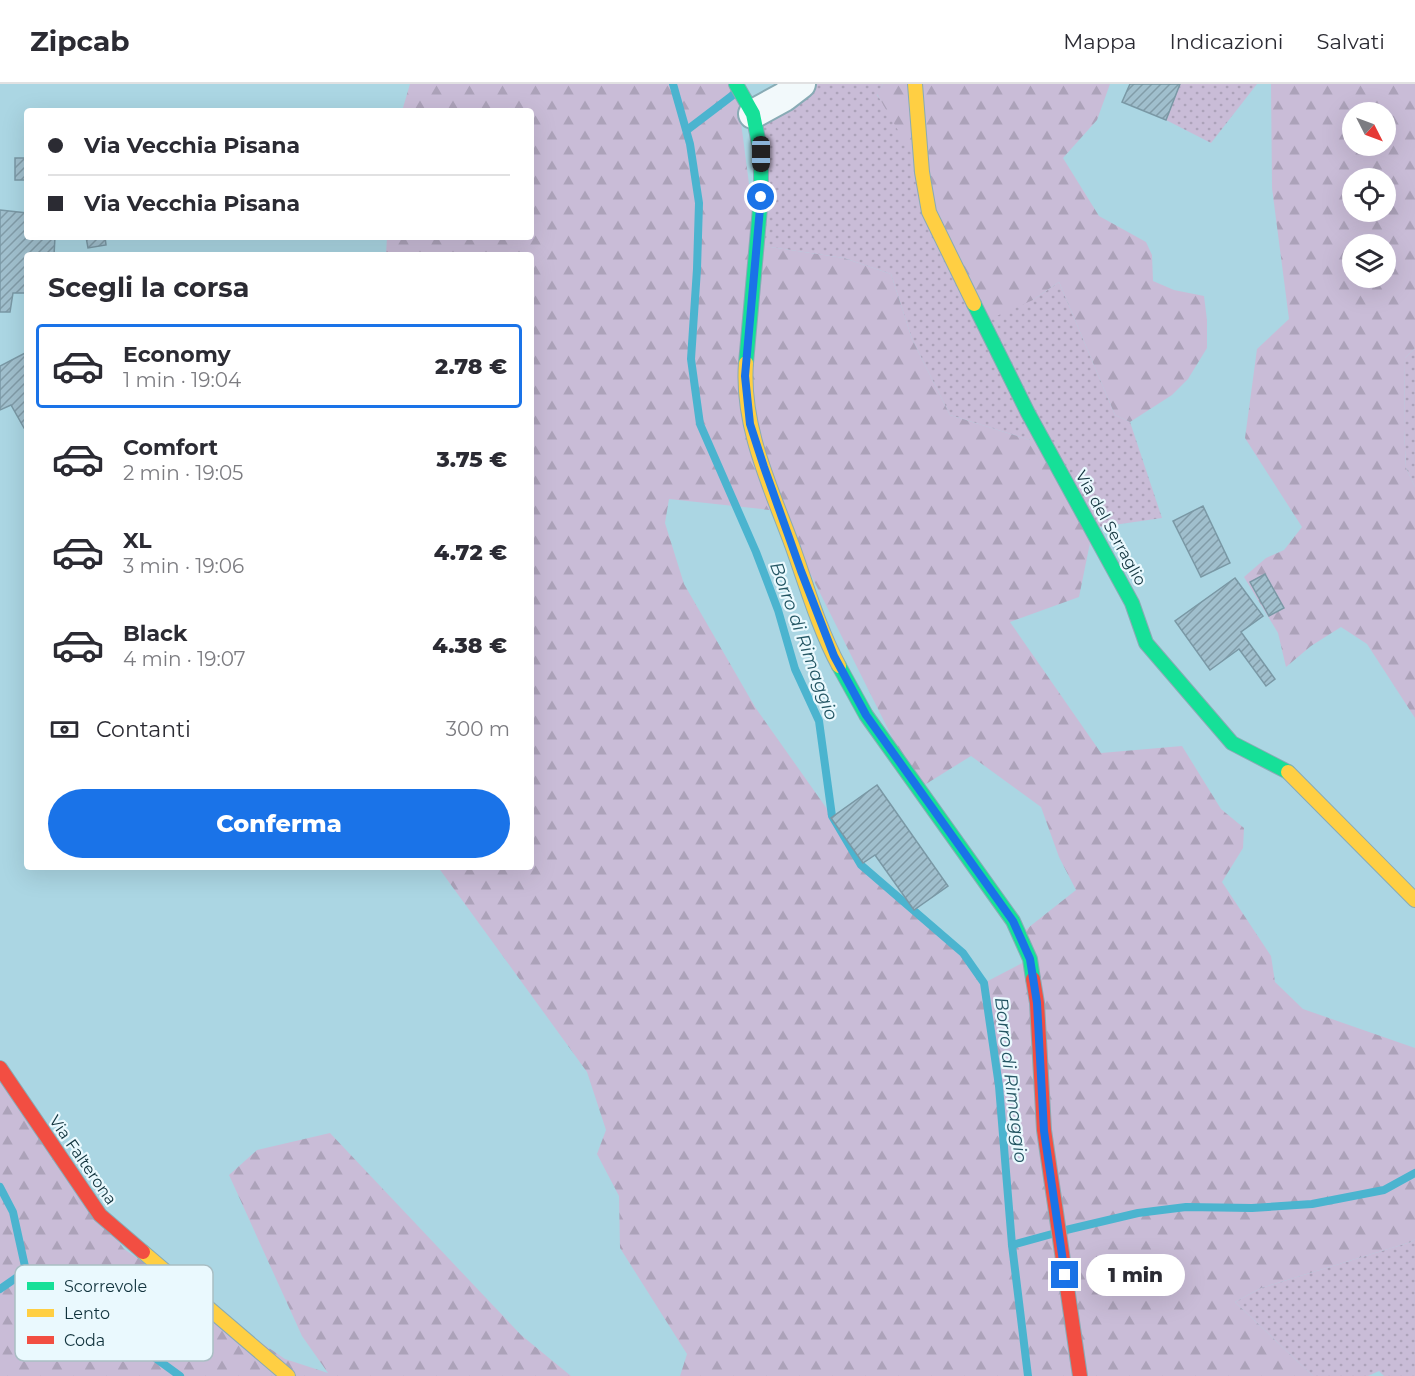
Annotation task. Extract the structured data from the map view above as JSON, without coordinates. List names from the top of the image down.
{
  "streets": {
    "street": ["Via del Serraglio", "Via Falterona"]
  },
  "water": ["Borro di Rimaggio"],
  "legend": ["Scorrevole", "Lento", "Coda"],
  "north": "bottom right",
  "page": {
    "header": "Zipcab",
    "nav": ["Mappa", "Indicazioni", "Salvati"],
    "banner": ["Via Vecchia Pisana", "Via Vecchia Pisana"],
    "heading": "Scegli la corsa",
    "list": [
      {
        "name": "Economy",
        "note": "1 min · 19:04",
        "value": "2.78 €"
      },
      {
        "name": "Comfort",
        "note": "2 min · 19:05",
        "value": "3.75 €"
      },
      {
        "name": "XL",
        "note": "3 min · 19:06",
        "value": "4.72 €"
      },
      {
        "name": "Black",
        "note": "4 min · 19:07",
        "value": "4.38 €"
      }
    ],
    "pay": ["Contanti", "300 m"],
    "buttons": "Conferma",
    "bubble": "1 min"
  }
}
